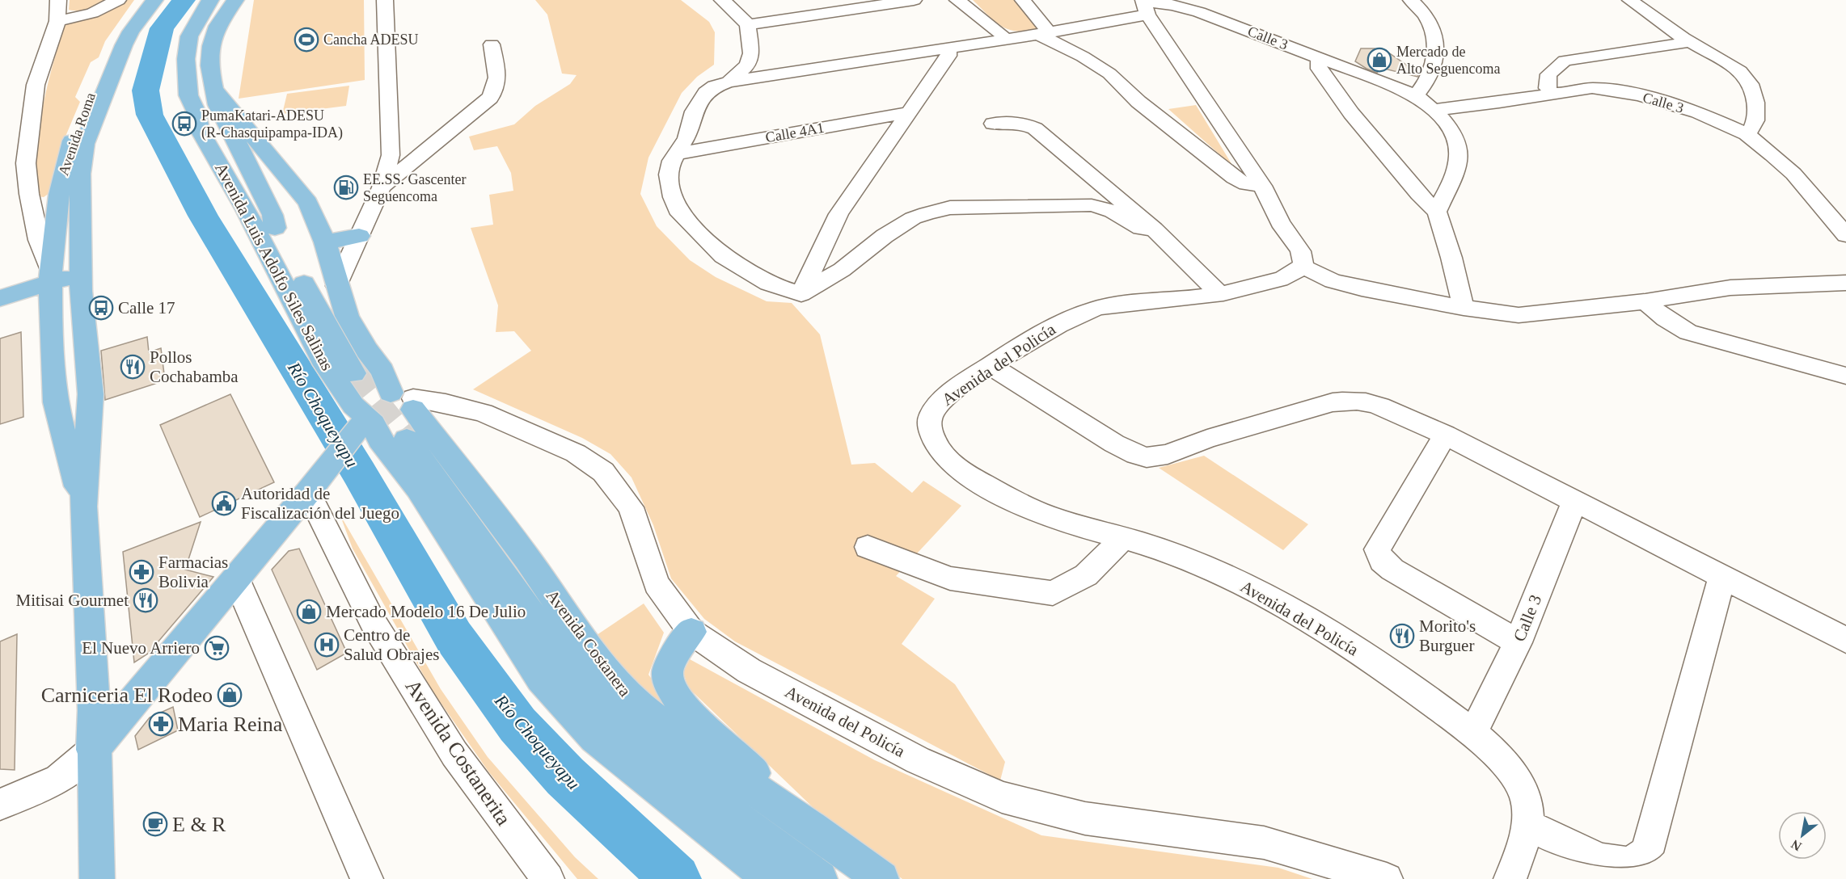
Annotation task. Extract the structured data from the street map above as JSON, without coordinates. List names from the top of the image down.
{
  "streets": {
    "main road": ["Avenida Roma", "Avenida Luis Adolfo Siles Salinas", "Avenida Costanera"],
    "street": [
      "Calle 3",
      "Calle 4A1",
      "Avenida del Policía",
      "Avenida Costanerita"
    ]
  },
  "crossings": [
    ["Calle 3", "Avenida del Policía"],
    ["Avenida del Policía", "Avenida Costanera"]
  ],
  "water": ["Río Choqueyapu"],
  "places": {
    "sports": ["Cancha ADESU"],
    "shop": ["Mercado de Alto Seguencoma", "Mercado Modelo 16 De Julio", "Carniceria El Rodeo"],
    "bus stop": ["PumaKatari-ADESU (R-Chasquipampa-IDA)", "Calle 17"],
    "fuel station": ["EE.SS. Gascenter Seguencoma"],
    "restaurant": ["Pollos Cochabamba", "Mitisai Gourmet", "Morito's Burguer"],
    "public building": ["Autoridad de Fiscalización del Juego"],
    "pharmacy": ["Farmacias Bolivia", "Maria Reina"],
    "hospital": ["Centro de Salud Obrajes"],
    "supermarket": ["El Nuevo Arriero"],
    "cafe": ["E & R"]
  },
  "north": "bottom left"
}
